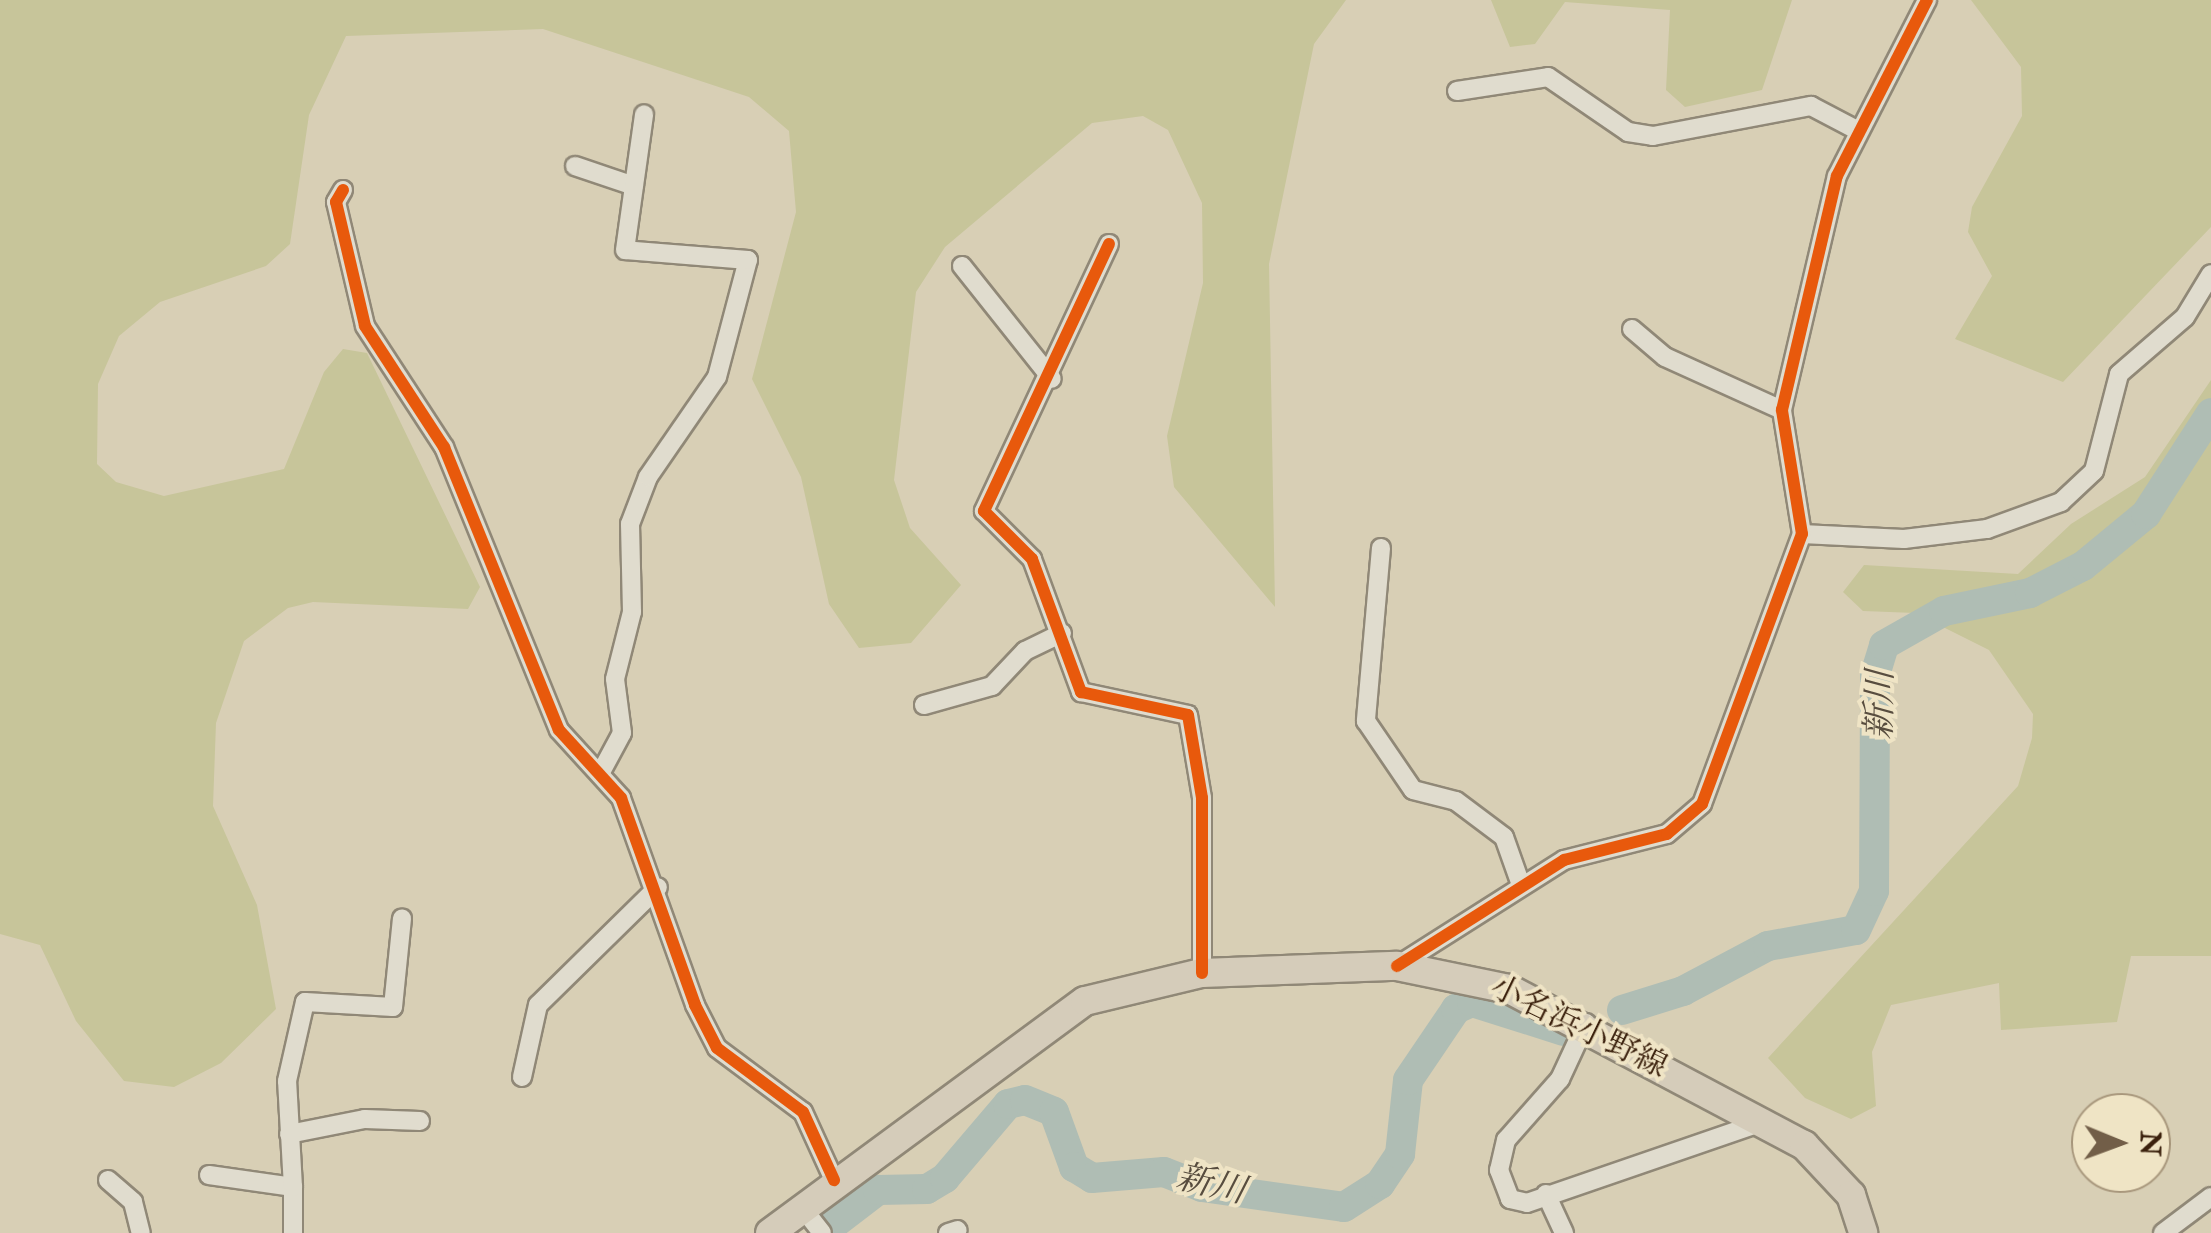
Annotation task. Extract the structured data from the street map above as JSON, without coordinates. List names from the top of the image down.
{
  "streets": {
    "main road": ["小名浜小野線"]
  },
  "water": ["新川"],
  "north": "right"
}
